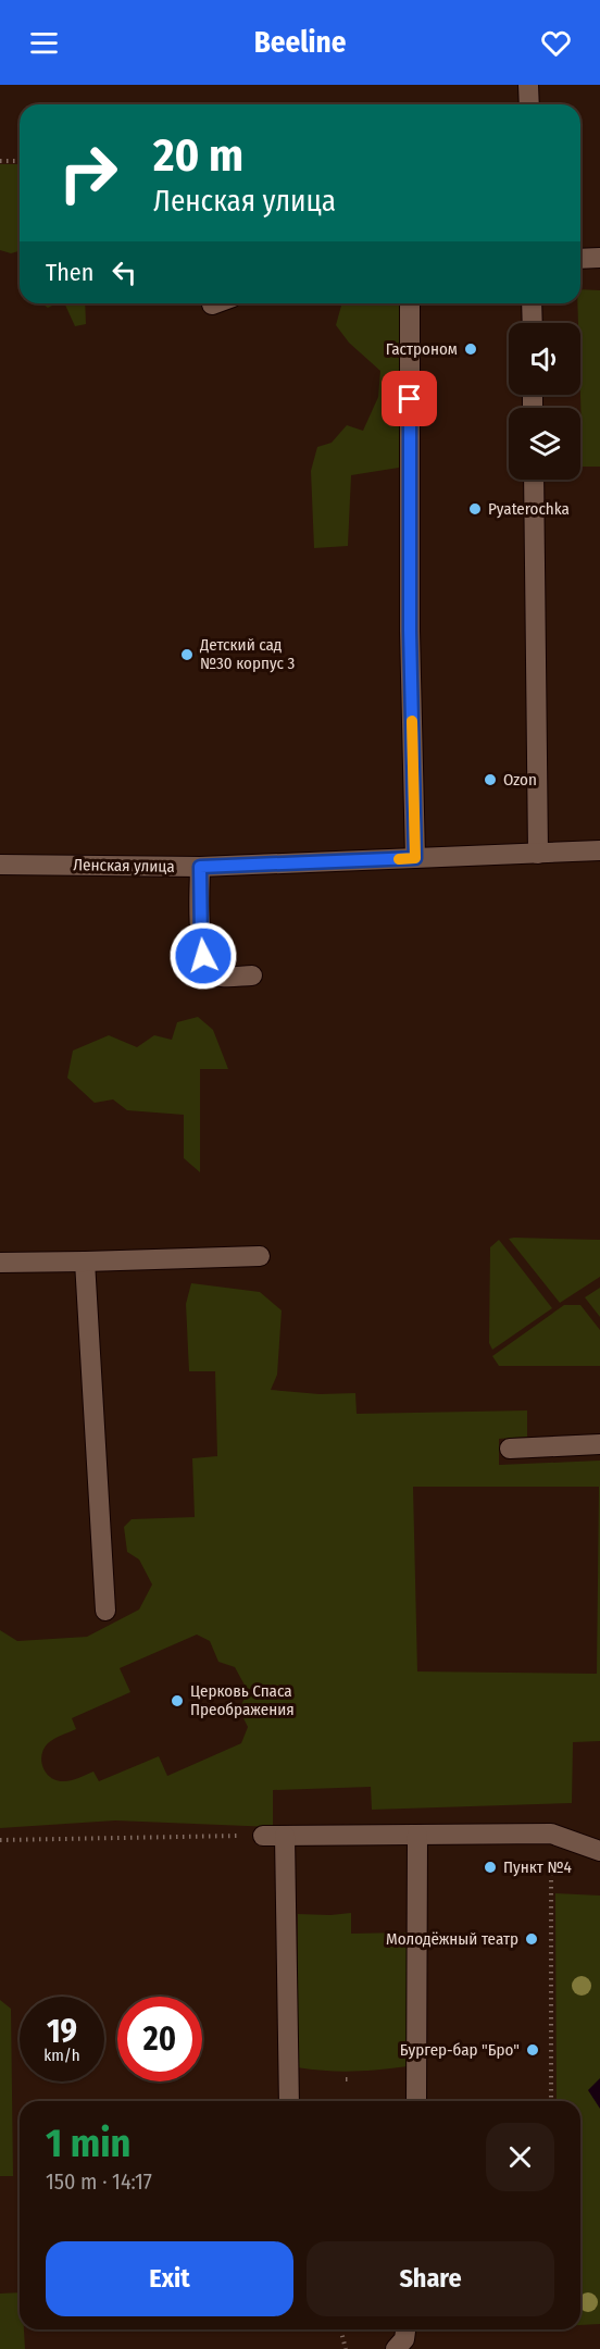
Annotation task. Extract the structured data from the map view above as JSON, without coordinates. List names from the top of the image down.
{
  "streets": {
    "street": ["Ленская улица"]
  },
  "places": [
    "Гастроном",
    "Pyaterochka",
    "Детский сад №30 корпус 3",
    "Ozon",
    "Церковь Спаса Преображения",
    "Пункт №4",
    "Молодёжный театр",
    "Бургер-бар \"Бро\""
  ],
  "page": {
    "header": "Beeline",
    "turn": ["20 m", "Ленская улица"],
    "then": "Then",
    "speed": "19 km/h",
    "limit": "20",
    "heading": ["1 min", "150 m · 14:17"],
    "buttons": ["Exit", "Share"]
  }
}
